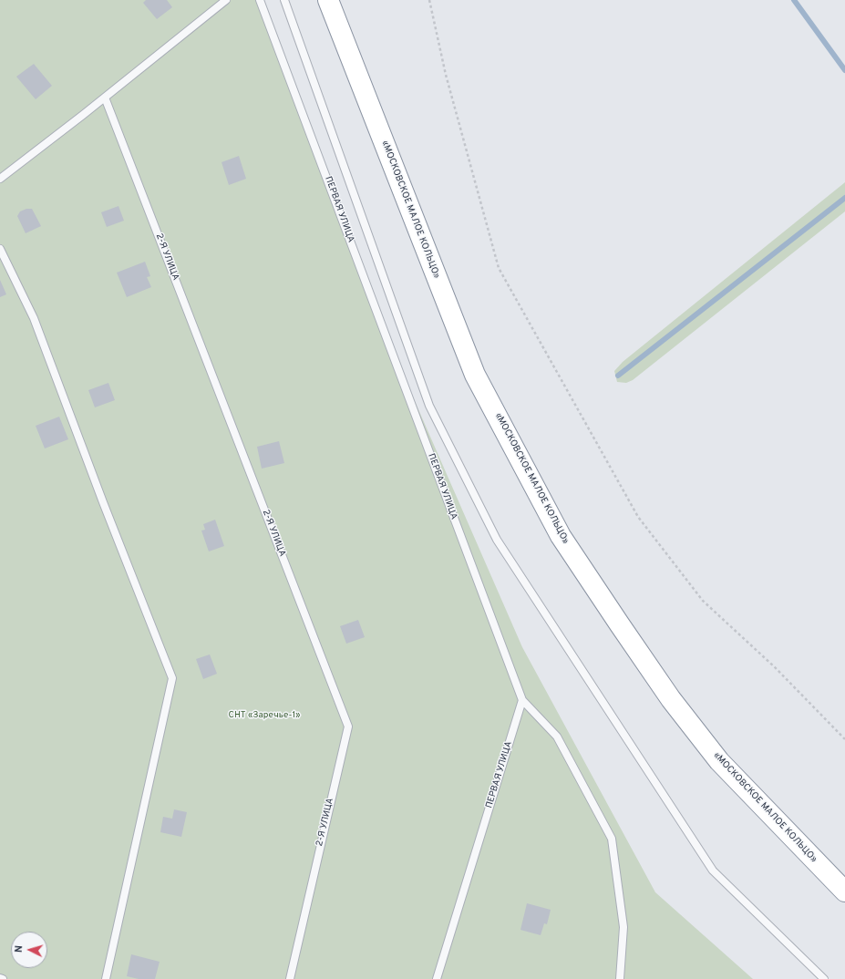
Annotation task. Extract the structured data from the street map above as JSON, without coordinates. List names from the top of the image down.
{
  "streets": {
    "highway": ["«МОСКОВСКОЕ МАЛОЕ КОЛЬЦО»"],
    "lane": ["ПЕРВАЯ УЛИЦА", "2-Я УЛИЦА"]
  },
  "parks": ["СНТ «Заречье-1»"],
  "north": "left"
}
